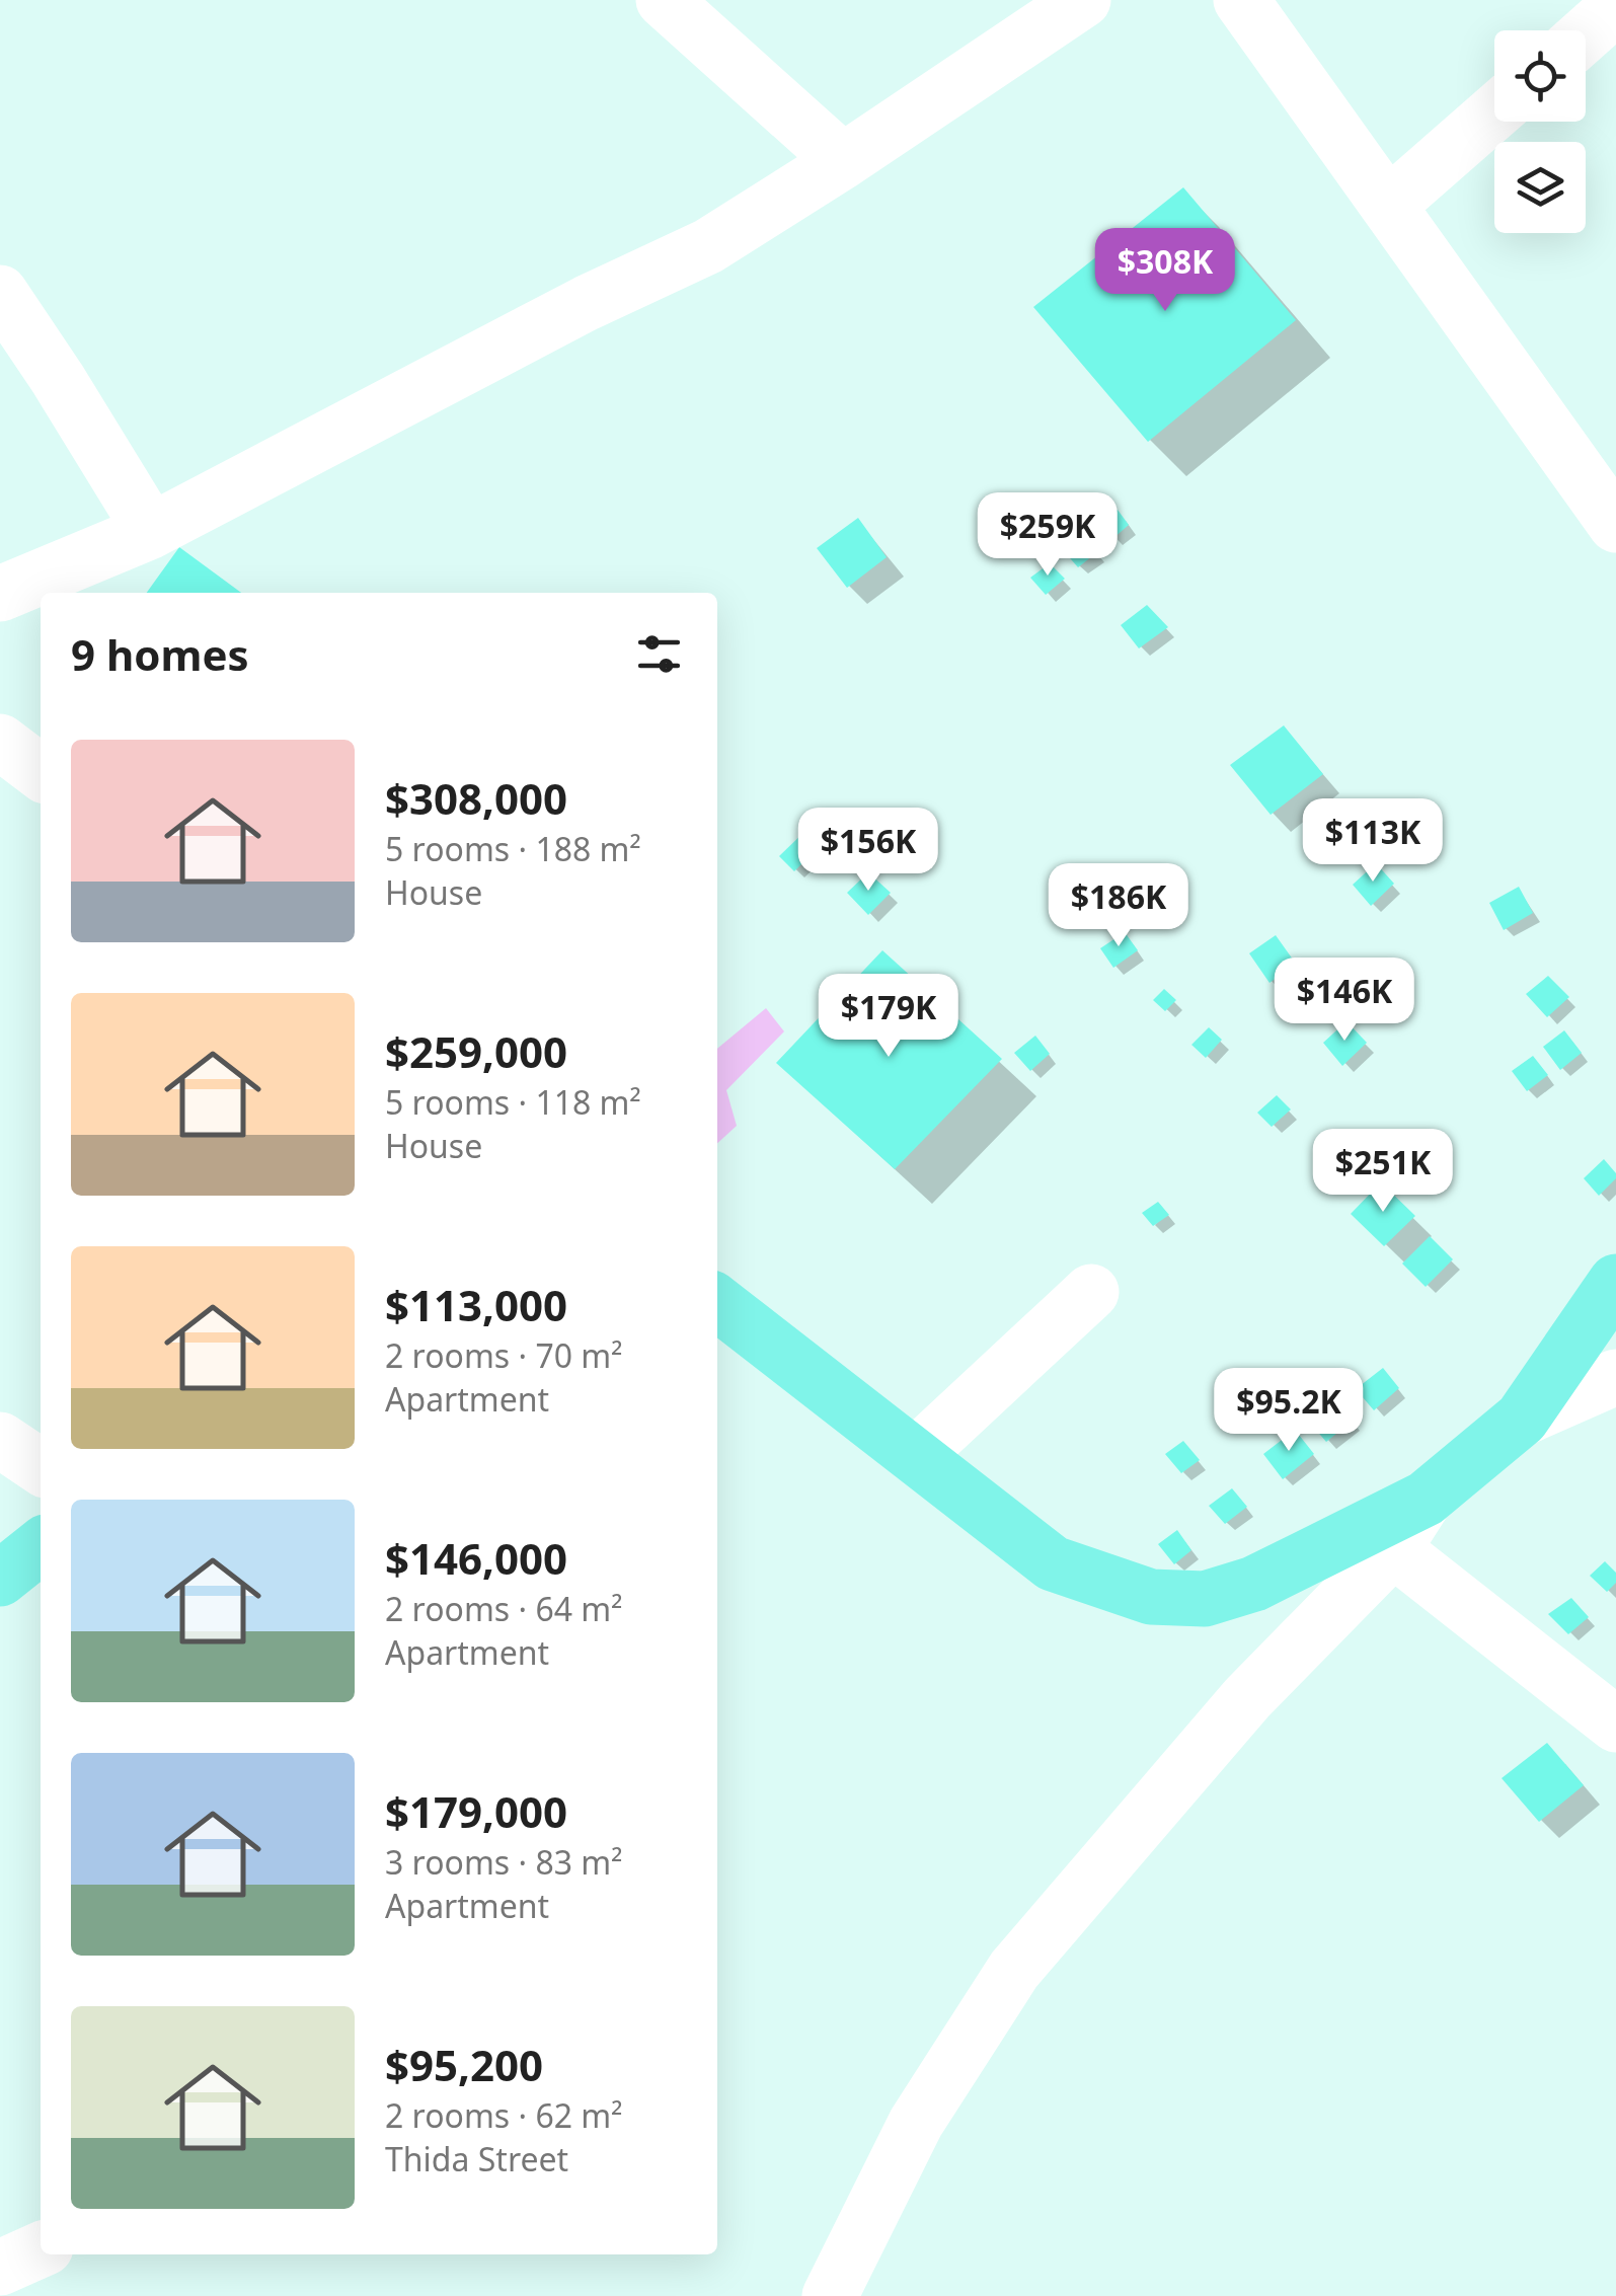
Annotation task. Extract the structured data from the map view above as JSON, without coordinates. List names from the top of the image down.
{
  "page": {
    "price": [
      "$308K",
      "$259K",
      "$113K",
      "$156K",
      "$186K",
      "$146K",
      "$179K",
      "$251K",
      "$95.2K"
    ],
    "heading": "9 homes",
    "list": [
      {
        "name": "$308,000",
        "note": "5 rooms · 188 m² · House"
      },
      {
        "name": "$259,000",
        "note": "5 rooms · 118 m² · House"
      },
      {
        "name": "$113,000",
        "note": "2 rooms · 70 m² · Apartment"
      },
      {
        "name": "$146,000",
        "note": "2 rooms · 64 m² · Apartment"
      },
      {
        "name": "$179,000",
        "note": "3 rooms · 83 m² · Apartment"
      },
      {
        "name": "$95,200",
        "note": "2 rooms · 62 m² · Thida Street"
      }
    ]
  }
}
